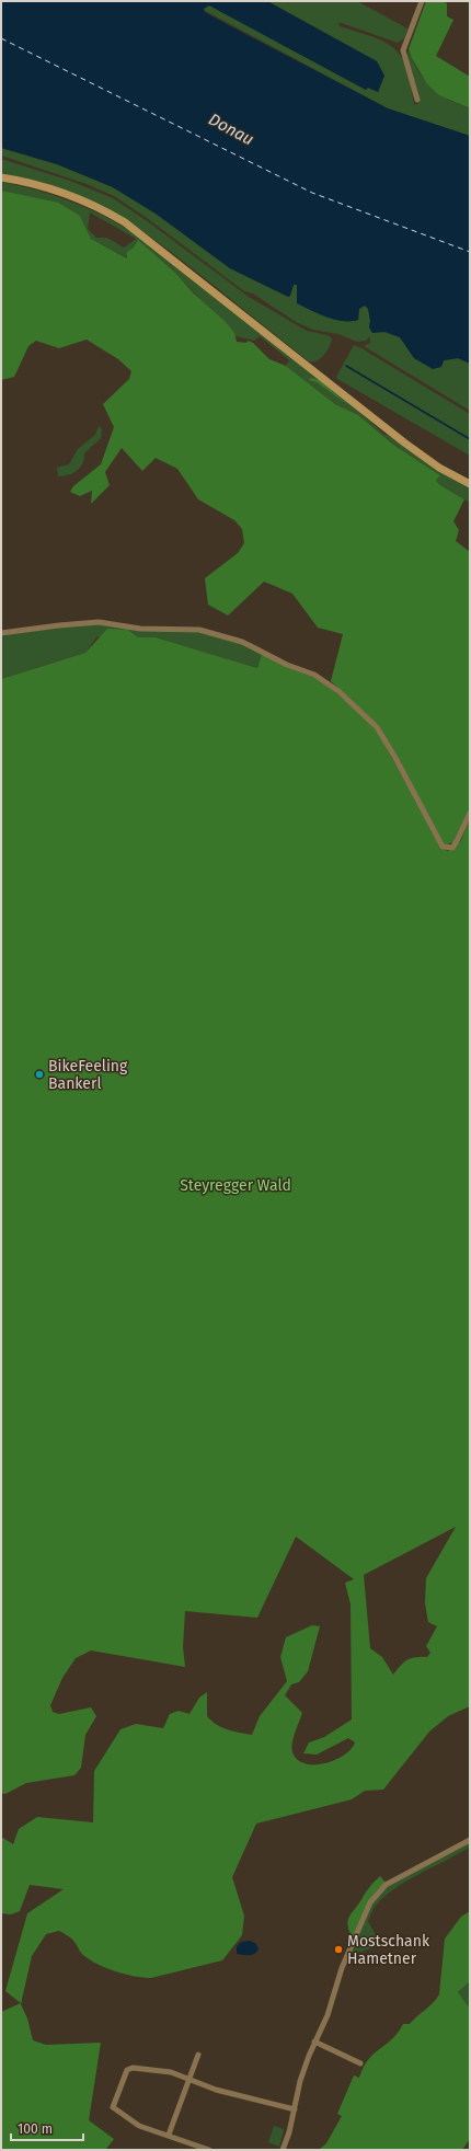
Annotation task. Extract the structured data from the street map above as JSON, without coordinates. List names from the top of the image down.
{
  "water": ["Donau"],
  "parks": ["Steyregger Wald"],
  "places": ["BikeFeeling Bankerl", "Mostschank Hametner"],
  "scale_bar": "100 m"
}
